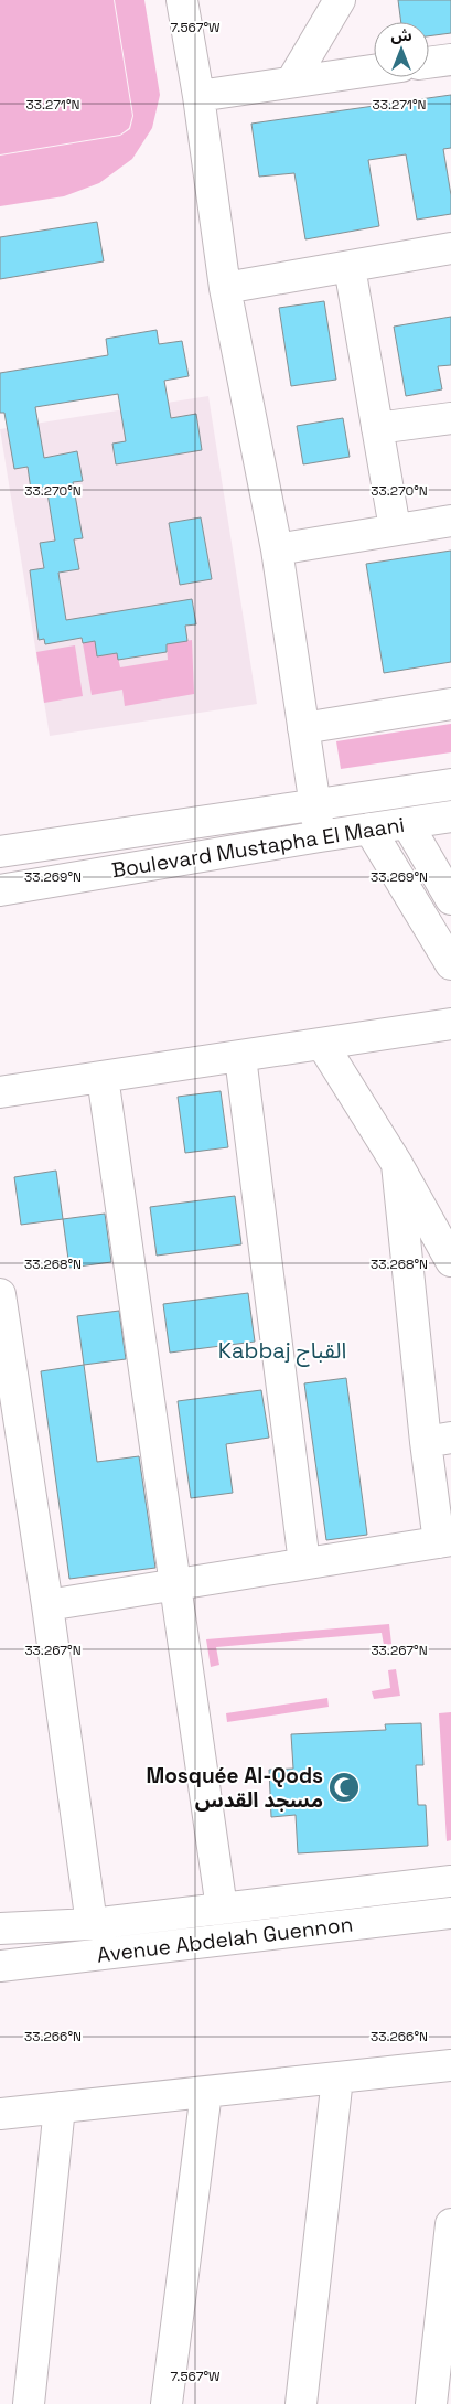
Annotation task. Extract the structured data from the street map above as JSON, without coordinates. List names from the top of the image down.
{
  "streets": {
    "street": ["Boulevard Mustapha El Maani", "Avenue Abdelah Guennon"]
  },
  "districts": ["Kabbaj القباج"],
  "places": {
    "mosque": ["Mosquée Al-Qods مسجد القدس"]
  },
  "north": "top",
  "coordinates": [
    "7.567°W",
    "33.271°N",
    "33.270°N",
    "33.269°N",
    "33.268°N",
    "33.267°N",
    "33.266°N"
  ]
}
